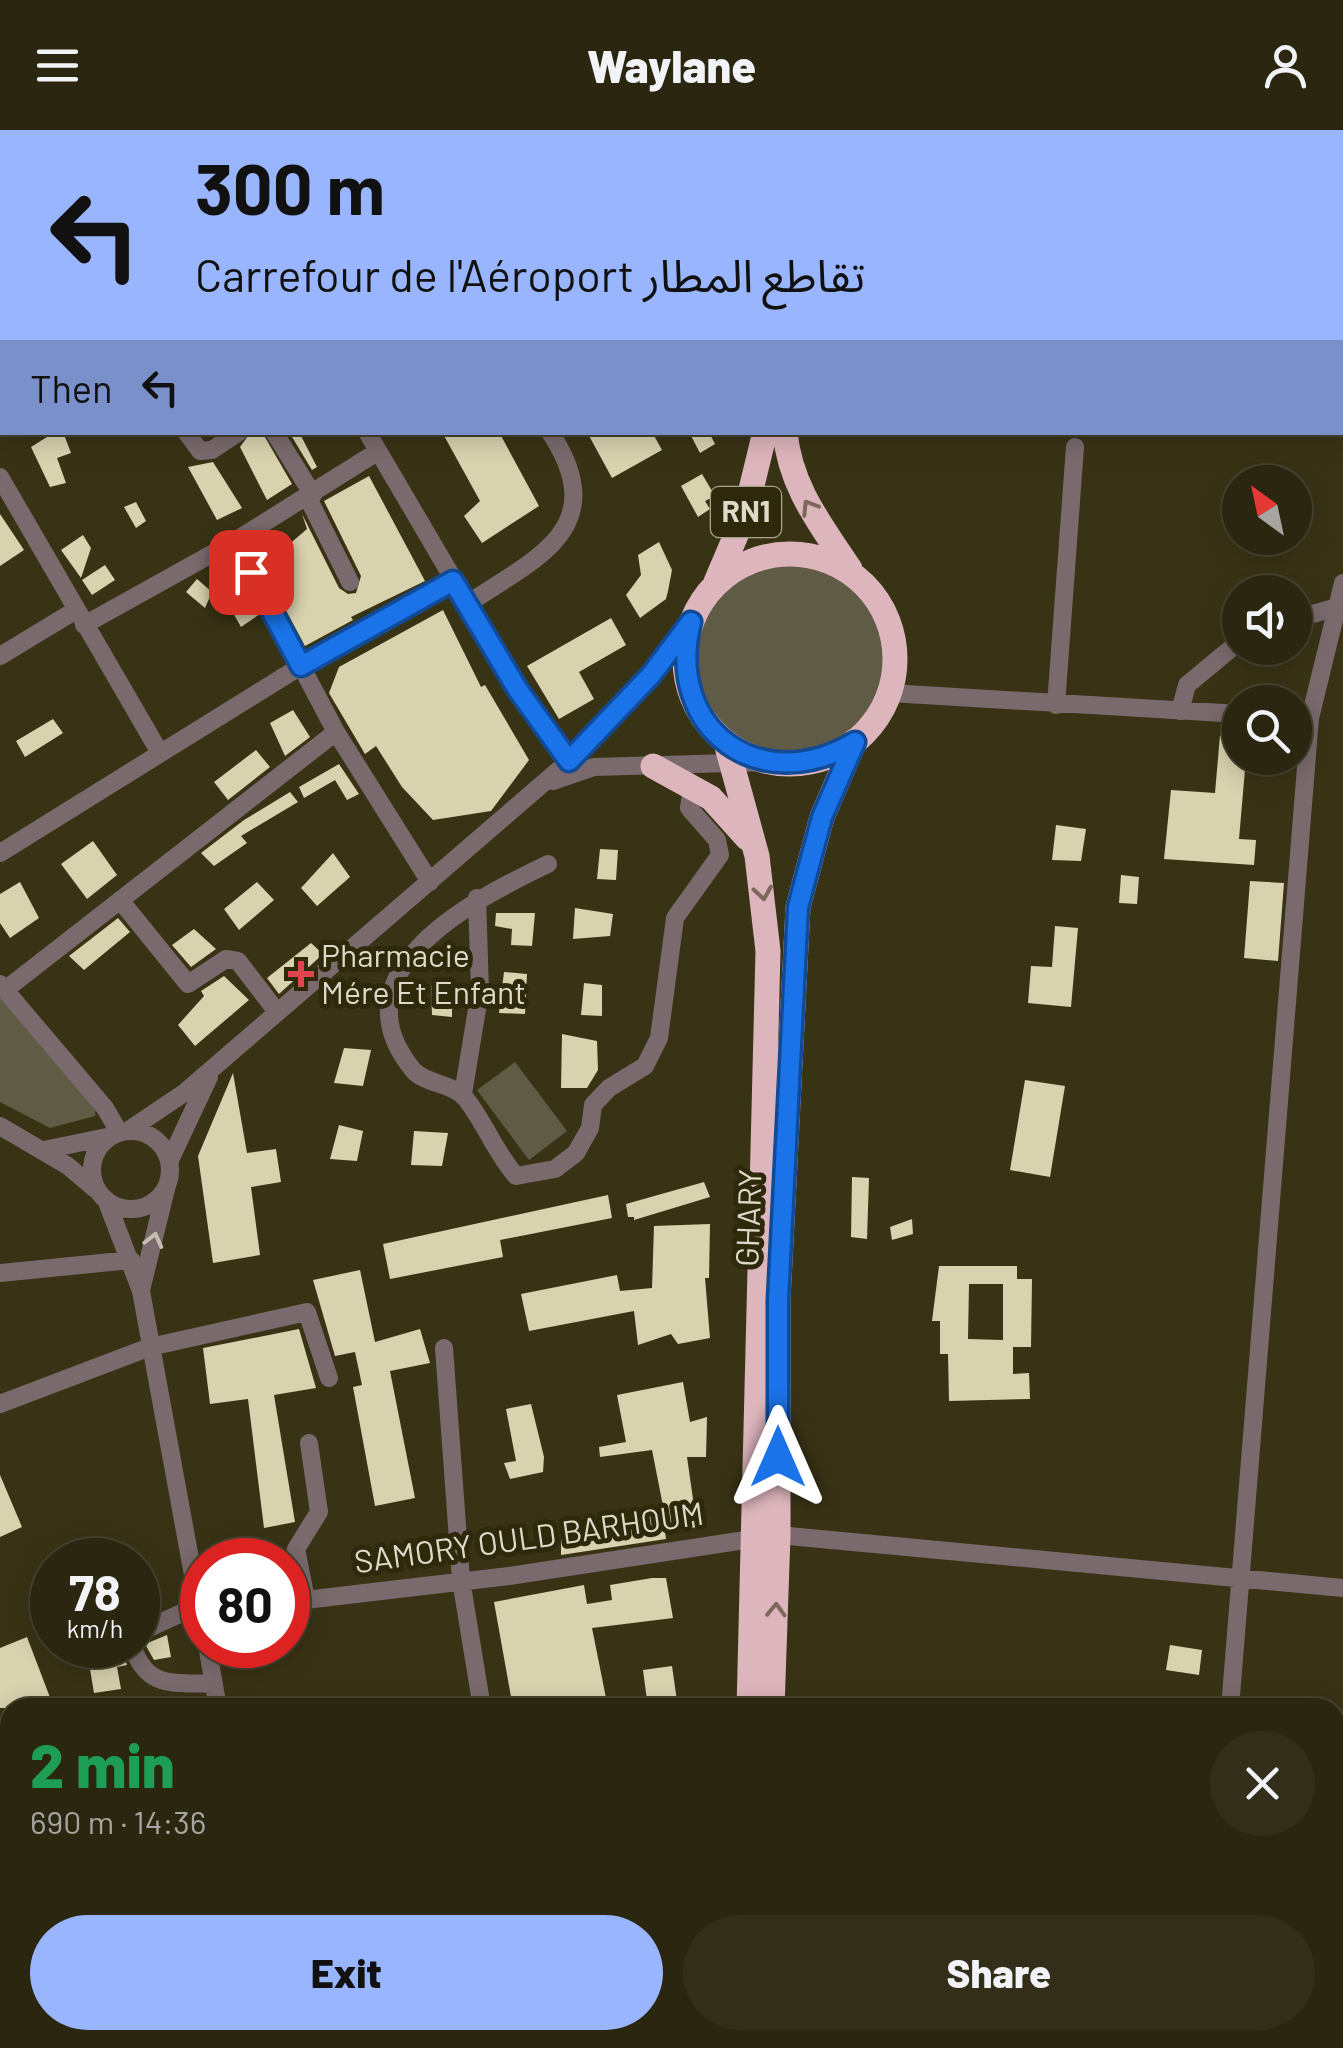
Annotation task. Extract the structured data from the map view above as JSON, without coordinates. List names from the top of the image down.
{
  "streets": {
    "highway": ["RN1", "GHARY"],
    "street": ["SAMORY OULD BARHOUM"]
  },
  "crossings": [
    ["RN1", "GHARY"],
    ["GHARY", "SAMORY OULD BARHOUM"]
  ],
  "places": {
    "health": ["Pharmacie Mére Et Enfant"]
  },
  "north": "top left",
  "page": {
    "header": "Waylane",
    "turn": ["300 m", "Carrefour de l'Aéroport تقاطع المطار"],
    "then": "Then",
    "speed": "78 km/h",
    "limit": "80",
    "heading": ["2 min", "690 m · 14:36"],
    "buttons": ["Exit", "Share"]
  }
}
